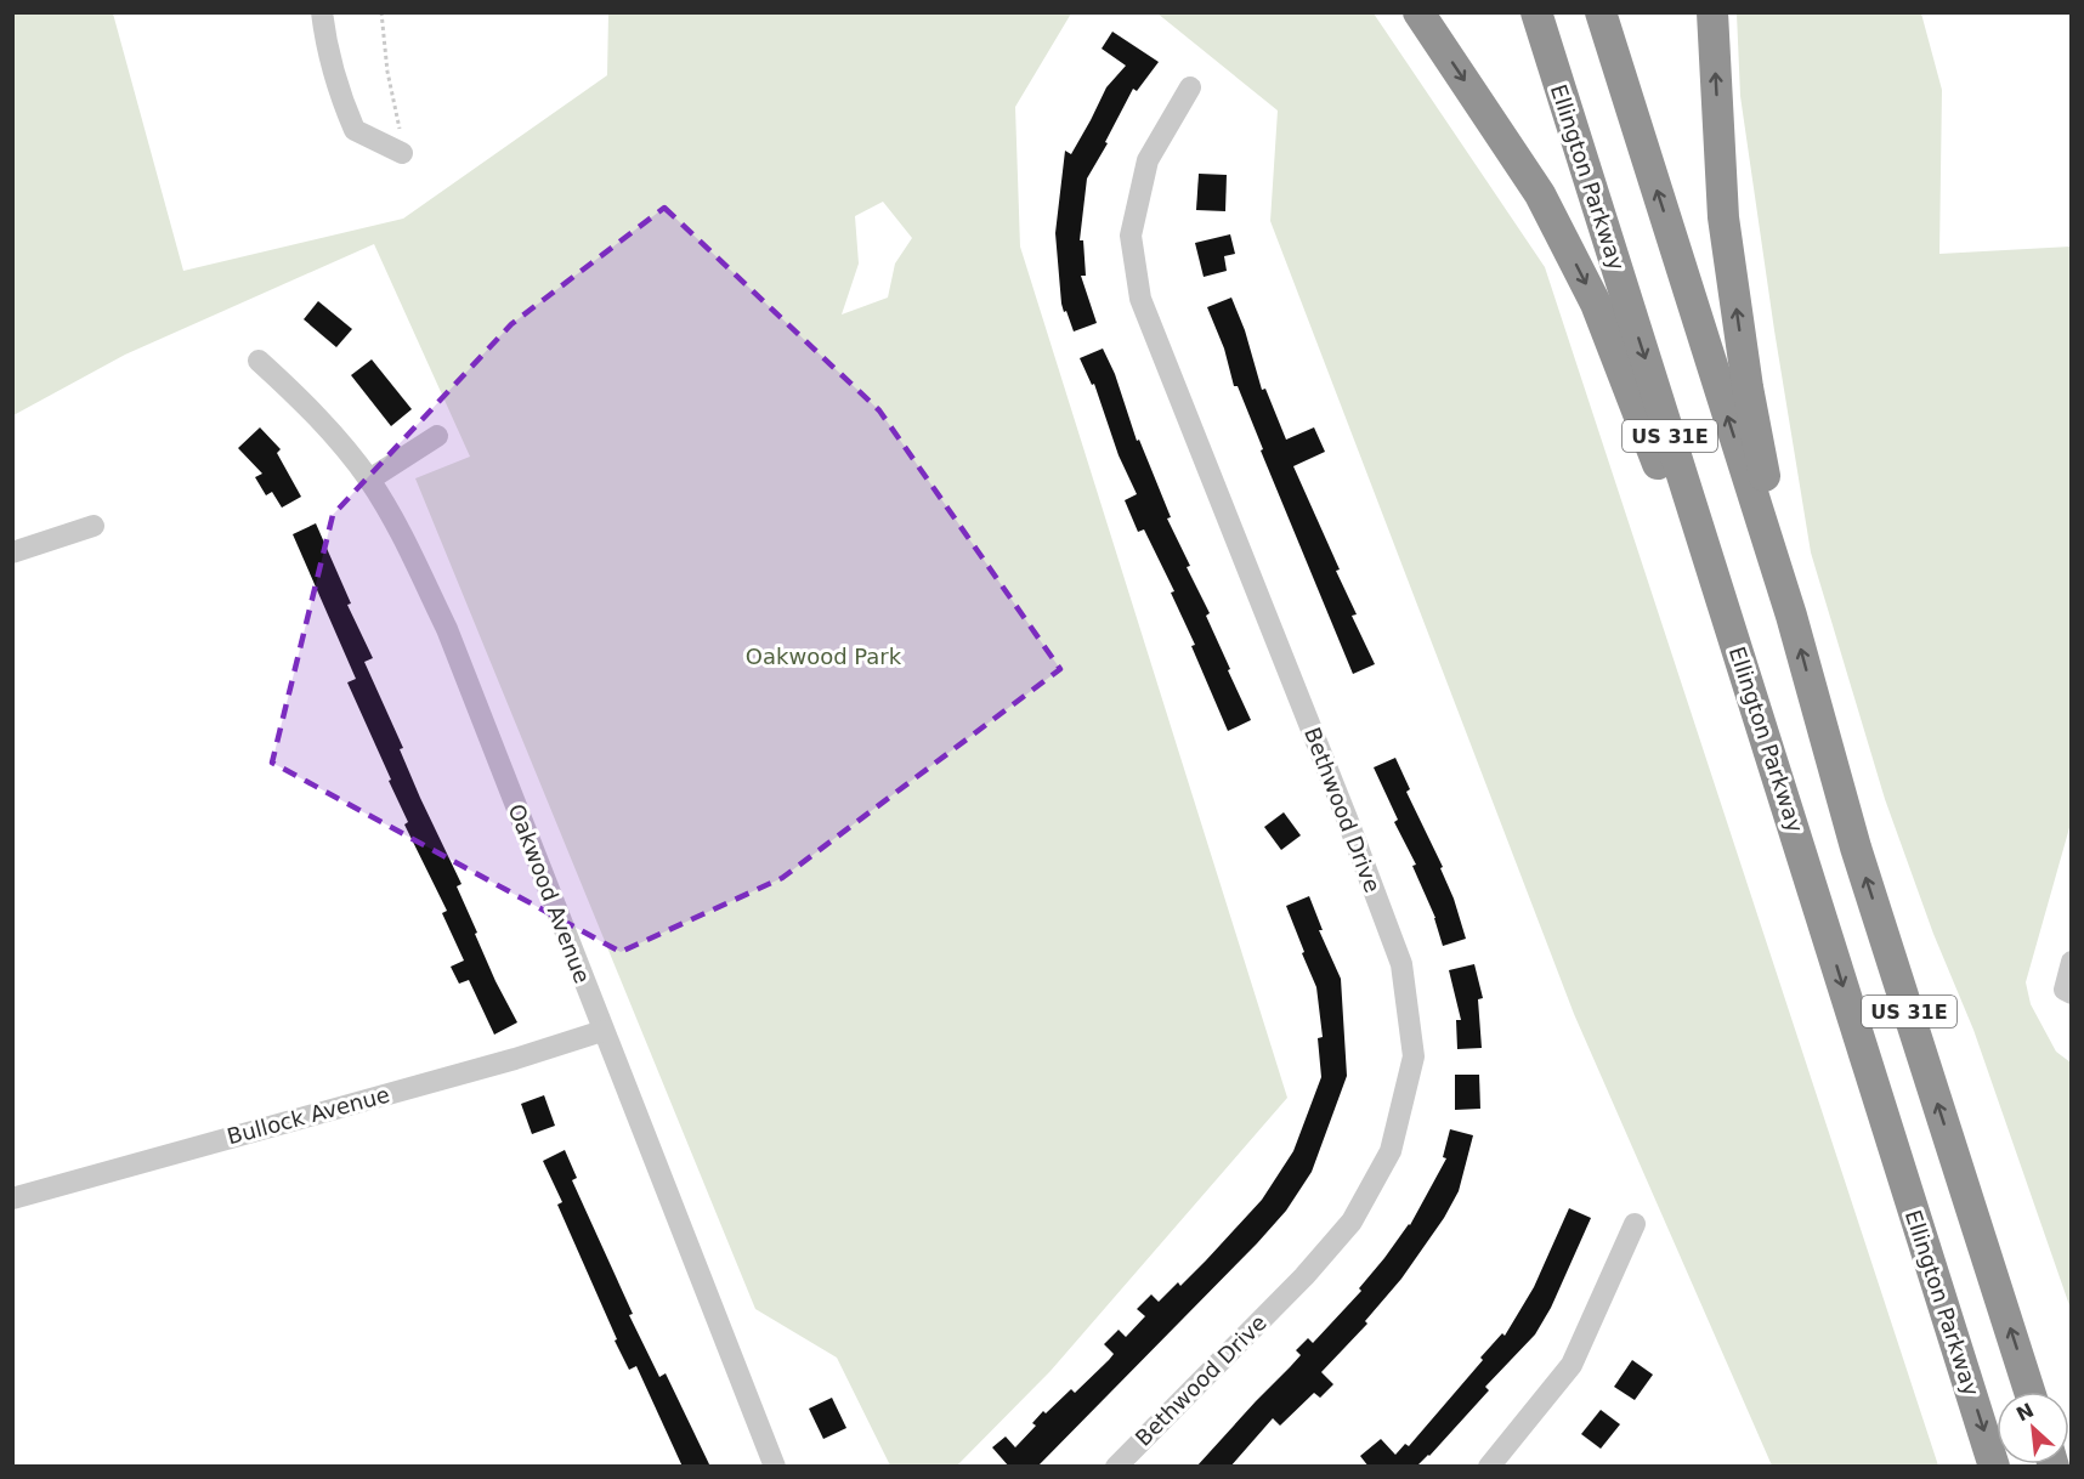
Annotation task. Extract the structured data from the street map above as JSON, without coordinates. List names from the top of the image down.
{
  "streets": {
    "highway": ["Ellington Parkway", "US 31E"],
    "street": ["Bethwood Drive", "Oakwood Avenue", "Bullock Avenue"]
  },
  "crossings": [
    ["Oakwood Avenue", "Bullock Avenue"]
  ],
  "parks": ["Oakwood Park"],
  "north": "top left"
}
